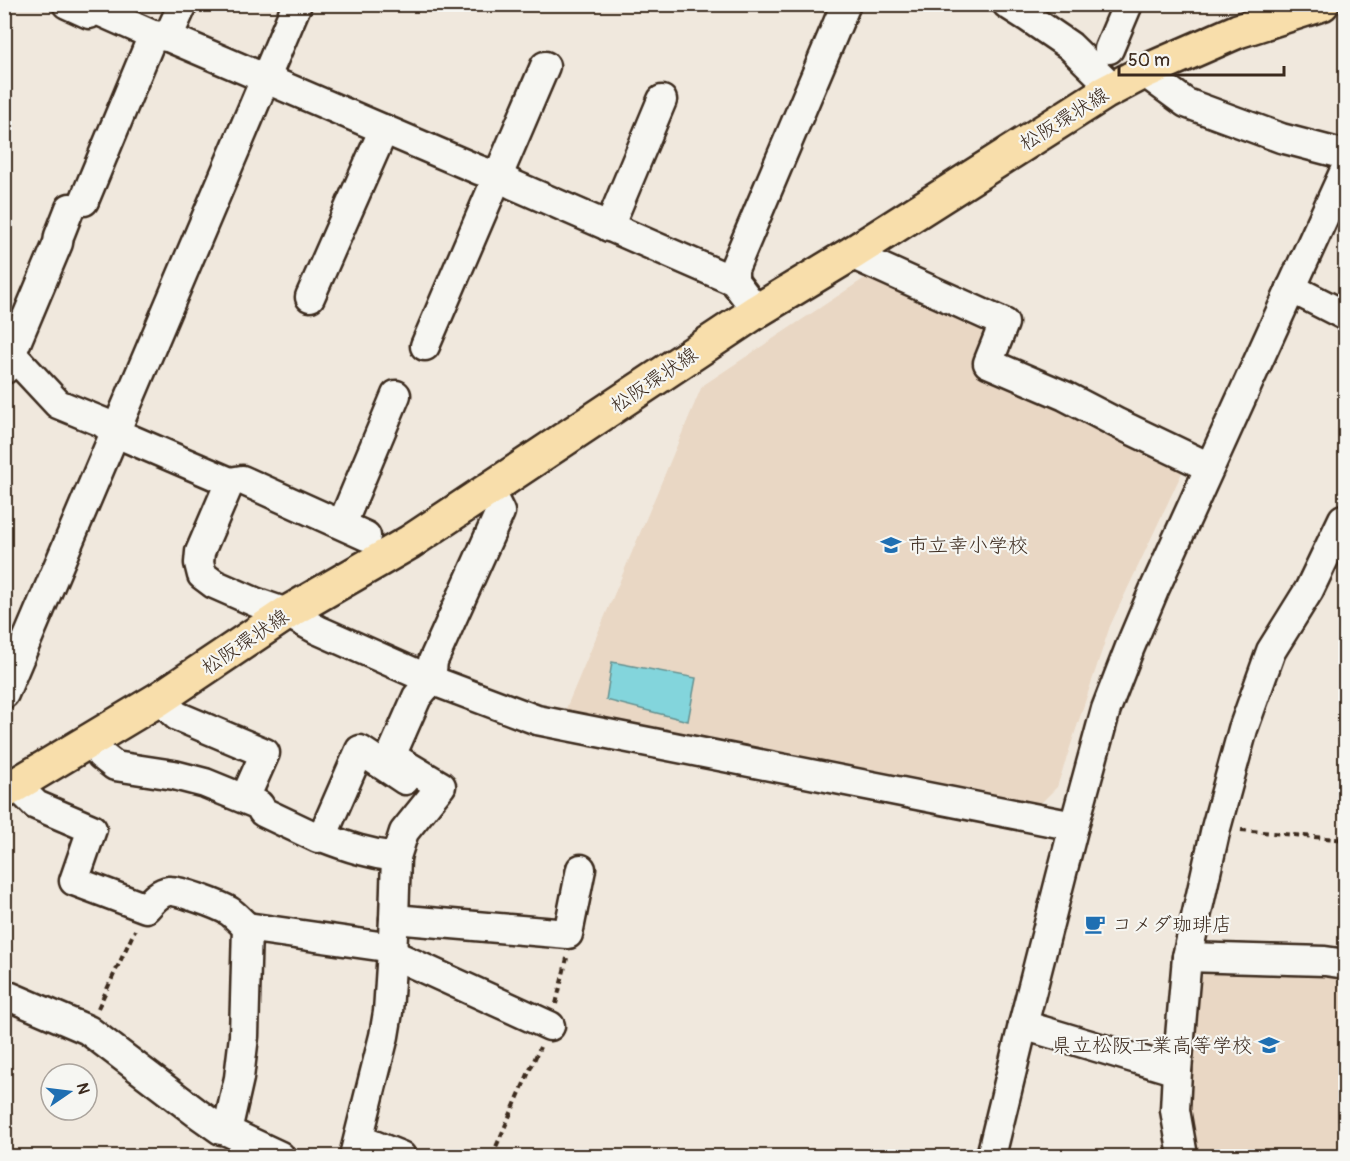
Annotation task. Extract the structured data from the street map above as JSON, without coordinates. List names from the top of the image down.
{
  "streets": {
    "main road": ["松阪環状線"]
  },
  "places": {
    "school or university": ["市立幸小学校", "県立松阪工業高等学校"],
    "cafe": ["コメダ珈琲店"]
  },
  "scale_bar": "50 m",
  "north": "right"
}
